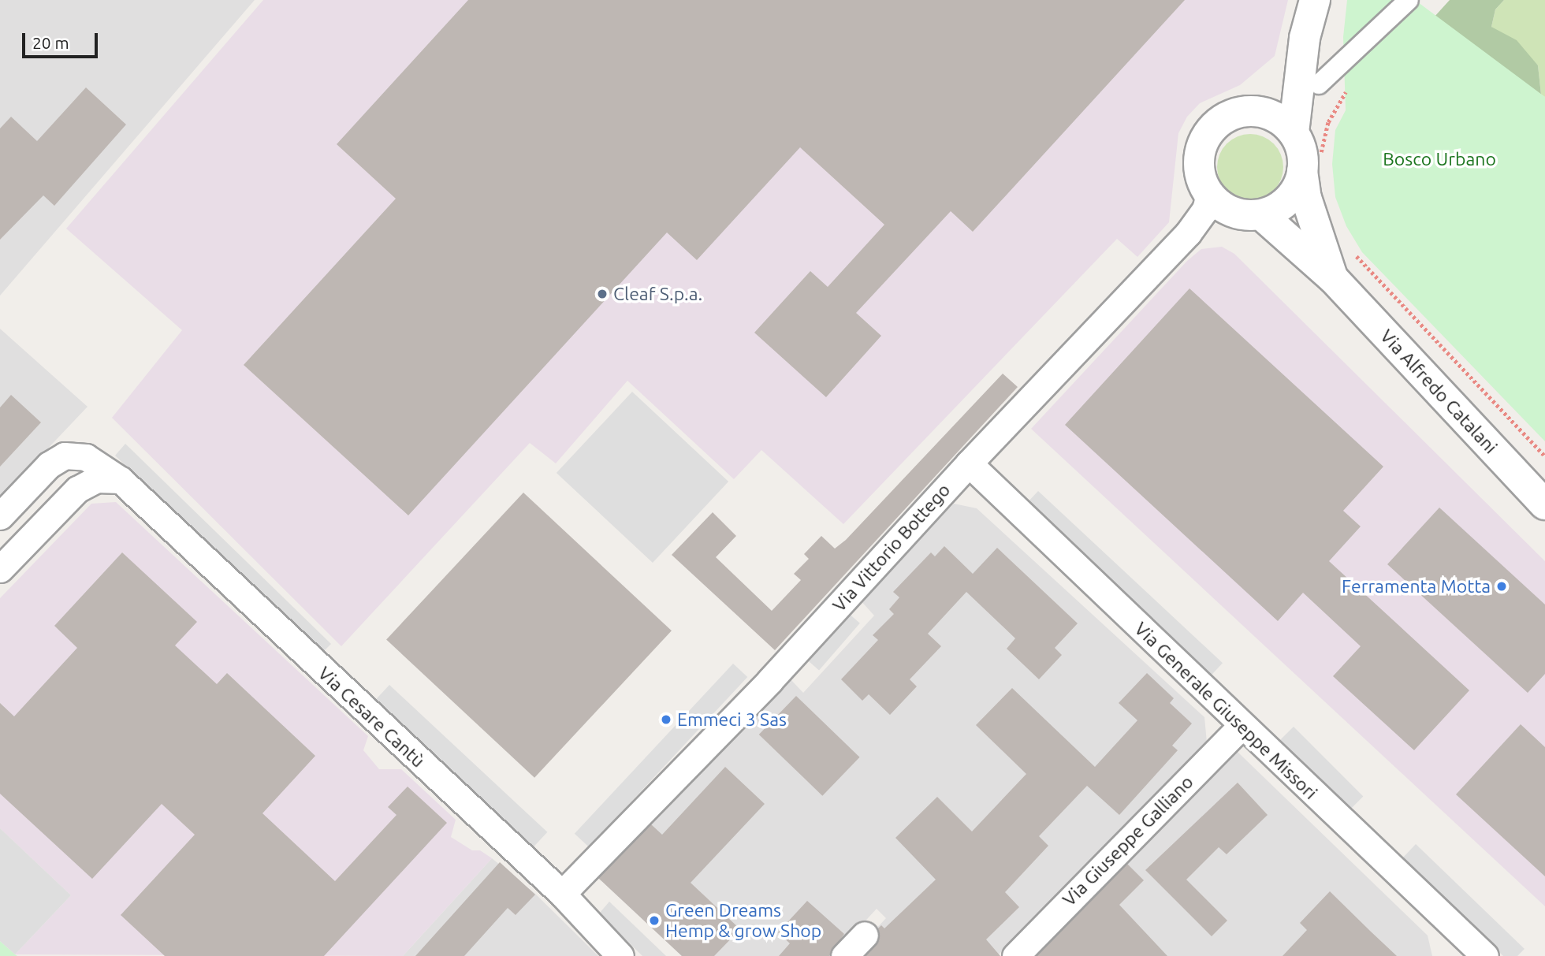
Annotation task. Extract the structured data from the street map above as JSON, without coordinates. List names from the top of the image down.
{
  "streets": {
    "street": [
      "Via Alfredo Catalani",
      "Via Vittorio Bottego",
      "Via Generale Giuseppe Missori",
      "Via Cesare Cantù",
      "Via Giuseppe Galliano"
    ]
  },
  "crossings": [
    ["Via Alfredo Catalani", "Via Vittorio Bottego"],
    ["Via Vittorio Bottego", "Via Generale Giuseppe Missori"],
    ["Via Vittorio Bottego", "Via Cesare Cantù"],
    ["Via Generale Giuseppe Missori", "Via Giuseppe Galliano"]
  ],
  "parks": ["Bosco Urbano"],
  "places": [
    "Cleaf S.p.a.",
    "Ferramenta Motta",
    "Emmeci 3 Sas",
    "Green Dreams Hemp & grow Shop"
  ],
  "scale_bar": "20 m"
}
